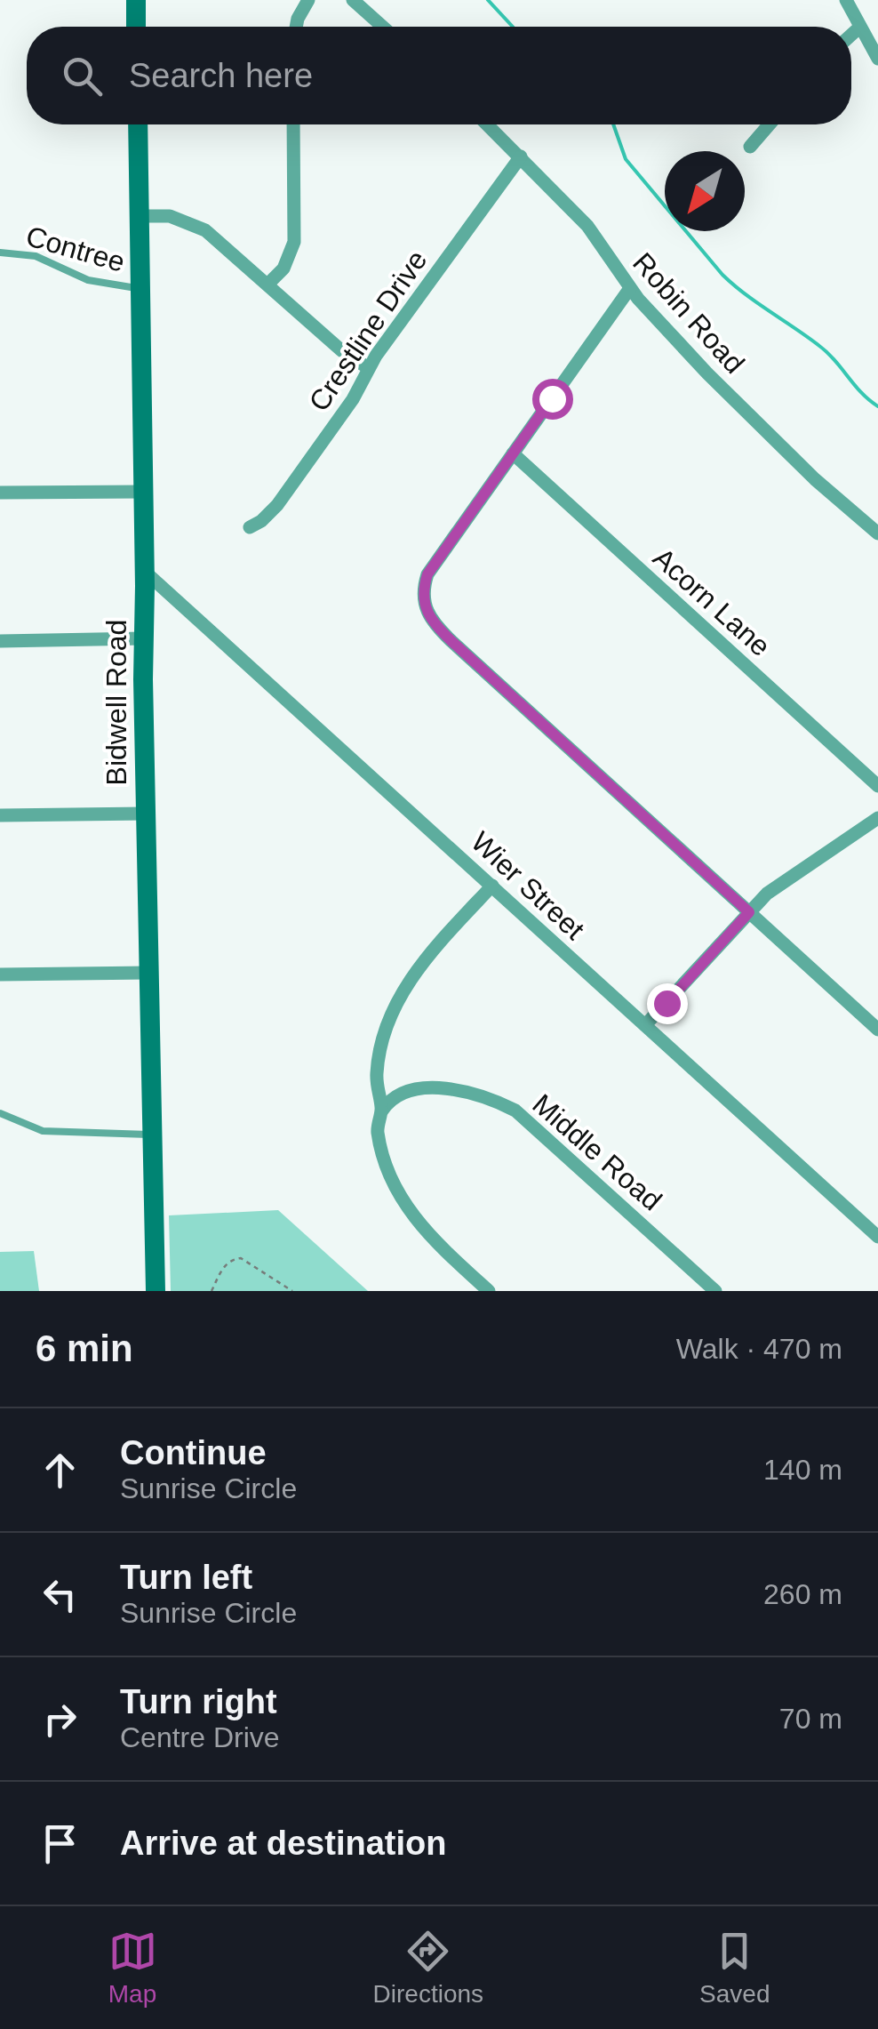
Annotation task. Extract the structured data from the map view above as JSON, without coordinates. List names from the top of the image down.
{
  "streets": {
    "street": [
      "Robin Road",
      "Crestline Drive",
      "Acorn Lane",
      "Bidwell Road",
      "Wier Street",
      "Middle Road"
    ],
    "lane": ["Contree"]
  },
  "crossings": [
    ["Contree", "Bidwell Road"],
    ["Robin Road", "Crestline Drive"],
    ["Bidwell Road", "Wier Street"]
  ],
  "north": "bottom left",
  "page": {
    "search": "Search here",
    "heading": ["6 min", "Walk · 470 m"],
    "list": [
      ["Continue", "Sunrise Circle", "140 m"],
      ["Turn left", "Sunrise Circle", "260 m"],
      ["Turn right", "Centre Drive", "70 m"],
      "Arrive at destination"
    ],
    "nav": ["Map", "Directions", "Saved"]
  }
}
